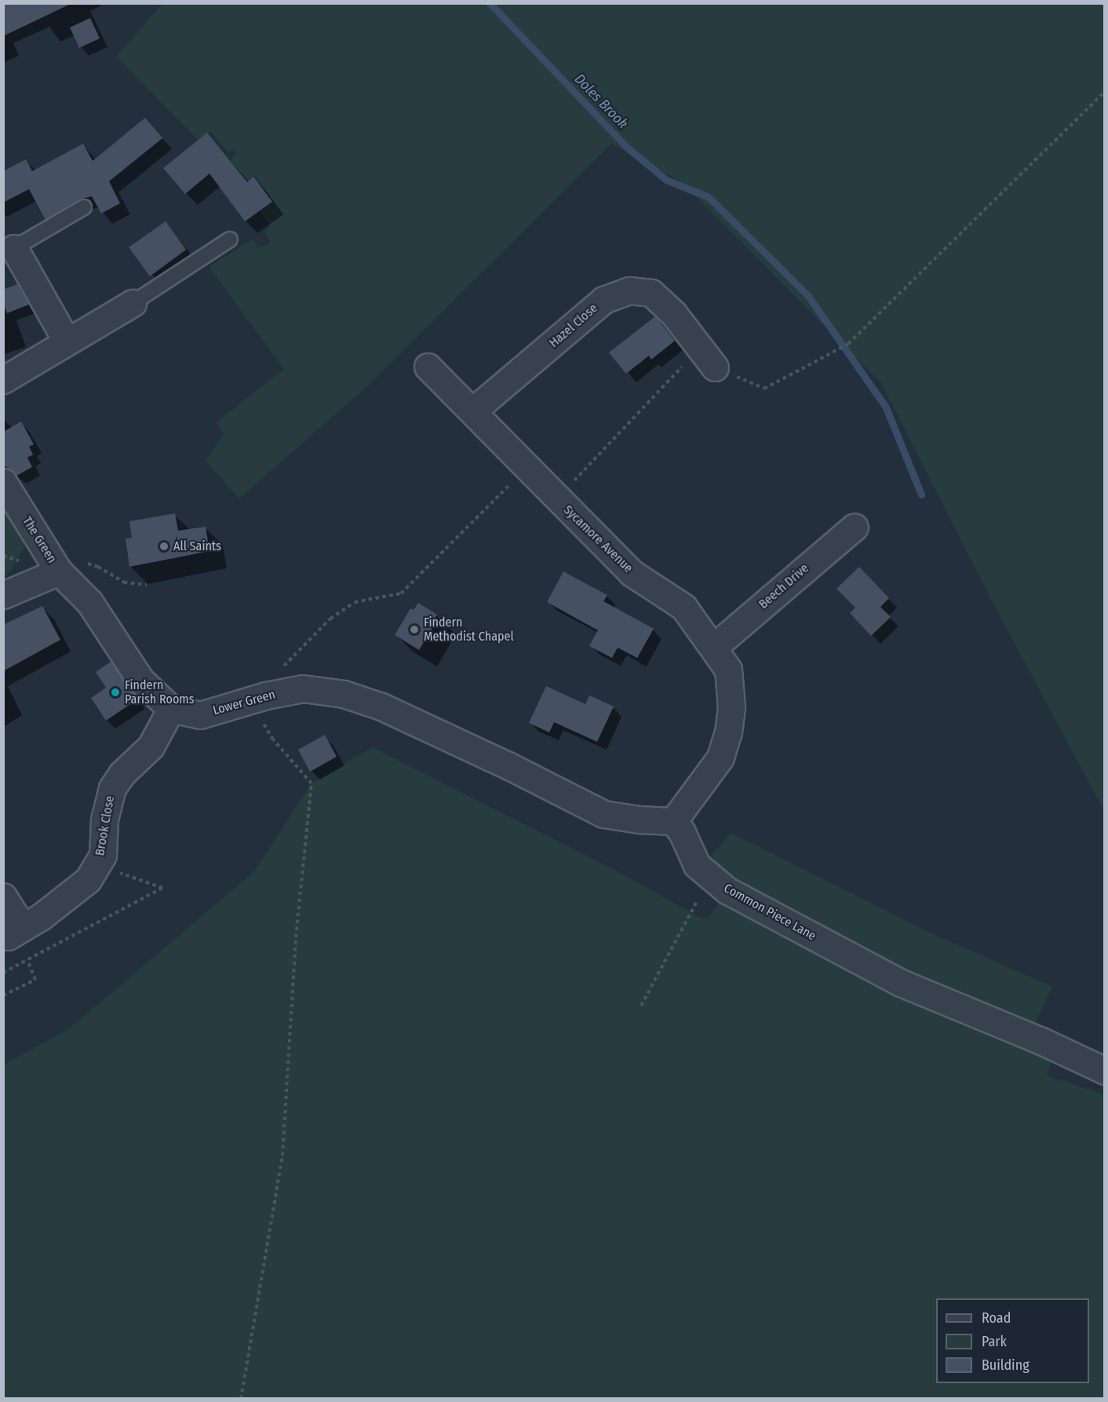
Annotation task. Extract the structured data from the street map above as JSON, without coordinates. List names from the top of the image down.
{
  "streets": {
    "street": [
      "Hazel Close",
      "Sycamore Avenue",
      "The Green",
      "Beech Drive",
      "Lower Green",
      "Brook Close",
      "Common Piece Lane"
    ]
  },
  "crossings": [
    ["Hazel Close", "Sycamore Avenue"],
    ["Sycamore Avenue", "Beech Drive"],
    ["Sycamore Avenue", "Lower Green"],
    ["Sycamore Avenue", "Common Piece Lane"],
    ["Lower Green", "Brook Close"],
    ["Lower Green", "Common Piece Lane"]
  ],
  "water": ["Doles Brook"],
  "places": ["All Saints", "Findern Methodist Chapel", "Findern Parish Rooms"],
  "legend": ["Road", "Park", "Building"]
}
